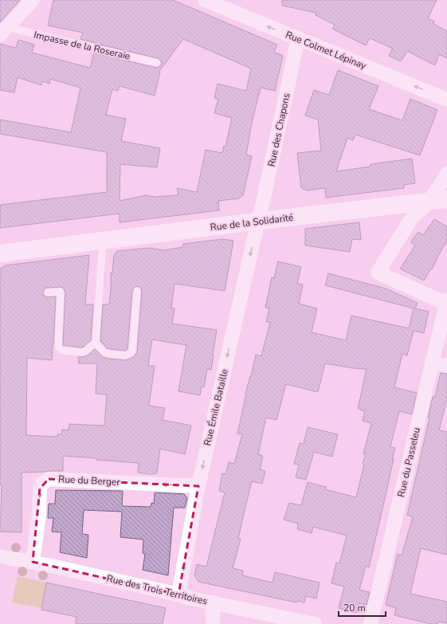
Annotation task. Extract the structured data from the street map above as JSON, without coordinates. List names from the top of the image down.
{
  "streets": {
    "street": [
      "Rue Colmet Lépinay",
      "Rue des Chapons",
      "Rue de la Solidarité",
      "Rue Émile Bataille",
      "Rue du Passeleu",
      "Rue du Berger",
      "Rue des Trois Territoires"
    ],
    "lane": ["Impasse de la Roseraie"]
  },
  "crossings": [
    ["Rue Colmet Lépinay", "Rue des Chapons"],
    ["Rue des Chapons", "Rue de la Solidarité"],
    ["Rue des Chapons", "Rue Émile Bataille"],
    ["Rue de la Solidarité", "Rue Émile Bataille"],
    ["Rue Émile Bataille", "Rue du Berger"],
    ["Rue Émile Bataille", "Rue des Trois Territoires"],
    ["Rue du Berger", "Rue des Trois Territoires"]
  ],
  "one_way": ["Rue Colmet Lépinay", "Rue Émile Bataille"],
  "scale_bar": "20 m"
}
